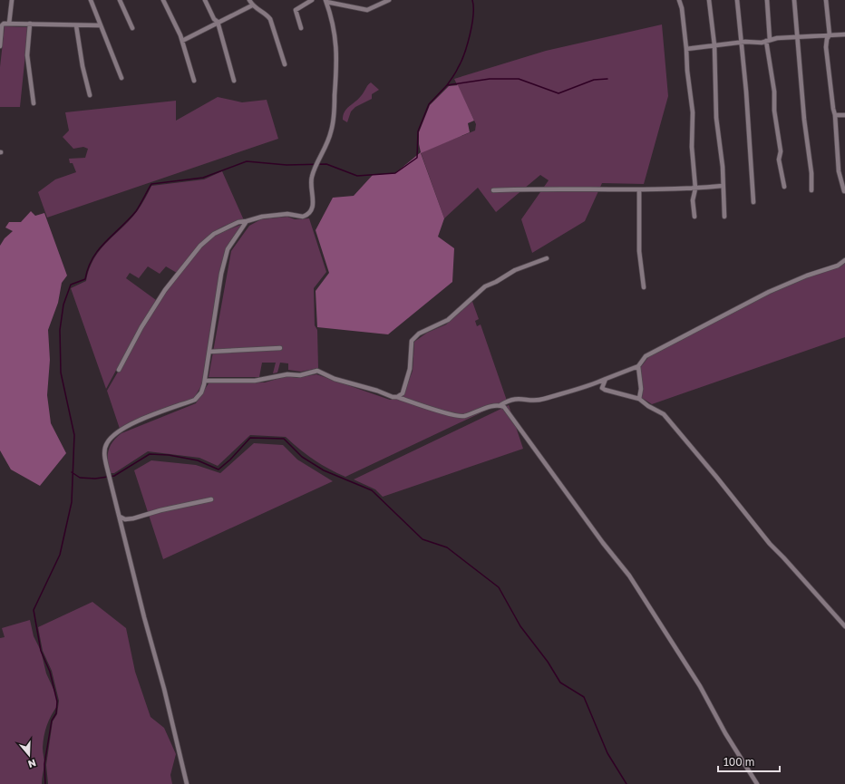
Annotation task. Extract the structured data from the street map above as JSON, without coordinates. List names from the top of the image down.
{
  "scale_bar": "100 m",
  "north": "bottom"
}
